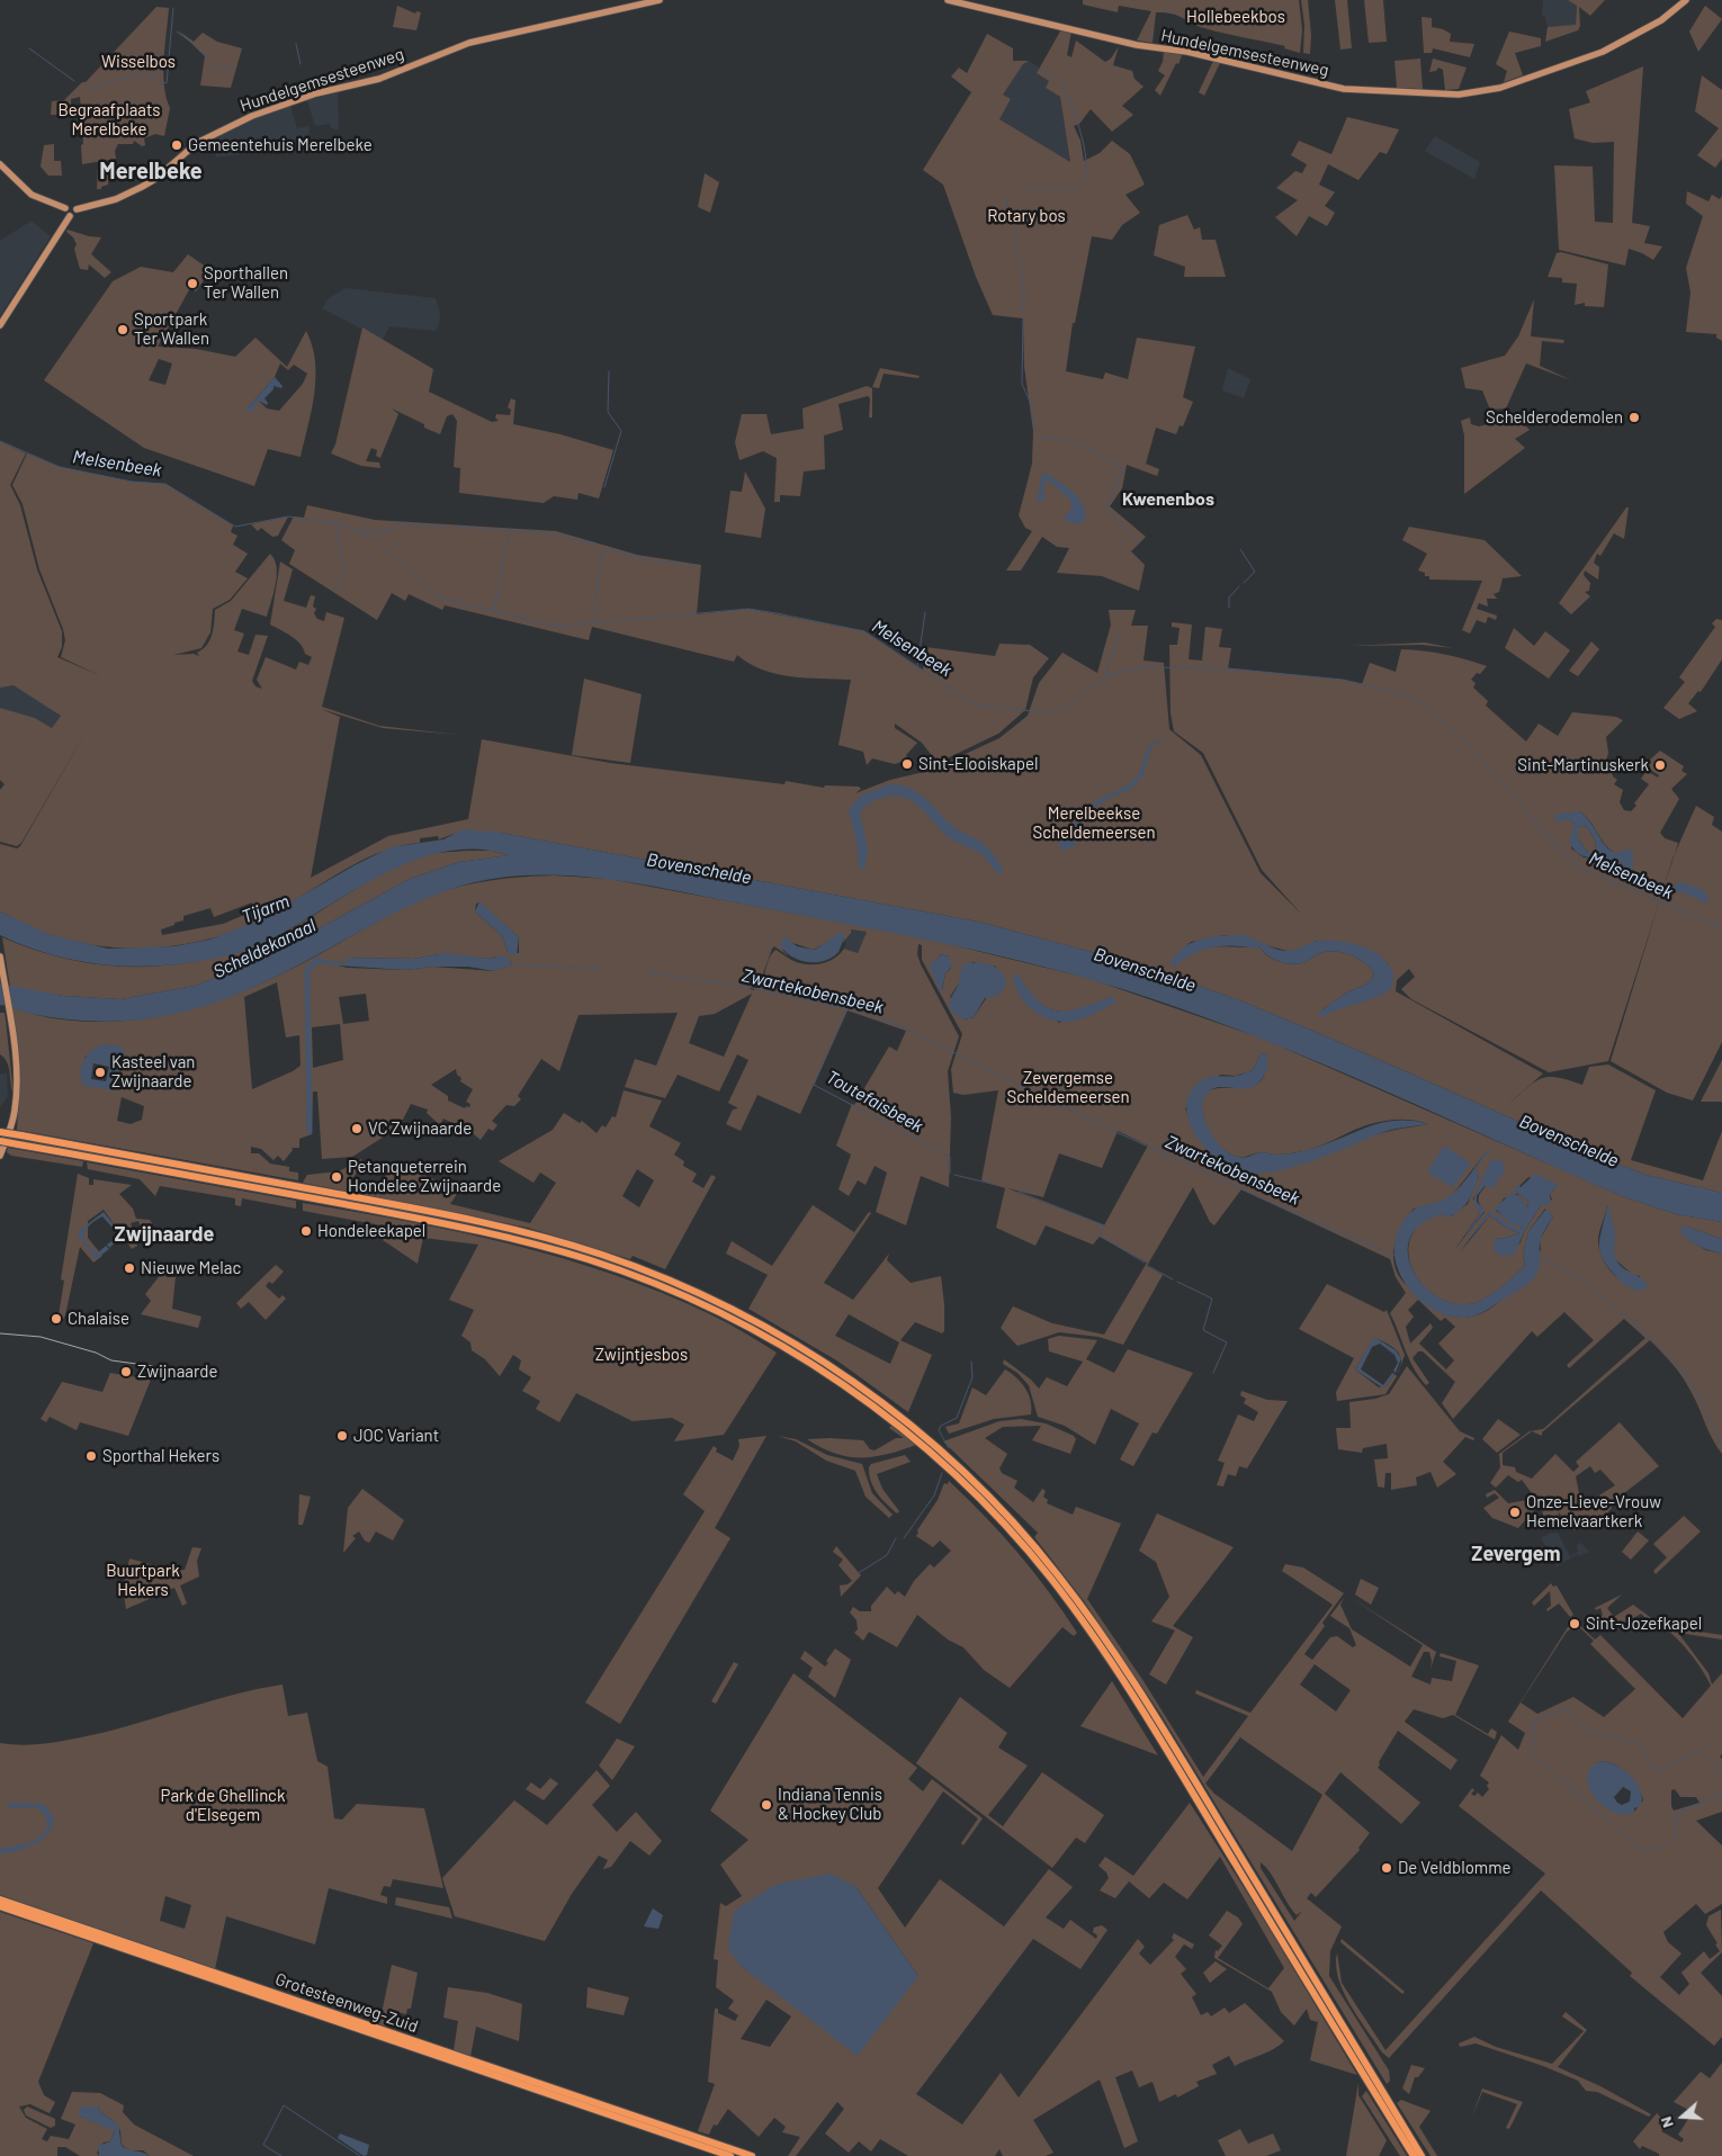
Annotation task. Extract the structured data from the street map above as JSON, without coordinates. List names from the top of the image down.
{
  "streets": {
    "highway": ["Grotesteenweg-Zuid"],
    "main road": ["Hundelgemsesteenweg"]
  },
  "districts": [
    "Merelbeke",
    "Kwenenbos",
    "Zwijnaarde",
    "Zevergem"
  ],
  "water": [
    "Melsenbeek",
    "Bovenschelde",
    "Tijarm",
    "Scheldekanaal",
    "Zwartekobensbeek",
    "Toutefaisbeek"
  ],
  "parks": [
    "Hollebeekbos",
    "Wisselbos",
    "Begraafplaats Merelbeke",
    "Rotary bos",
    "Merelbeekse Scheldemeersen",
    "Zevergemse Scheldemeersen",
    "Zwijntjesbos",
    "Buurtpark Hekers",
    "Park de Ghellinck d'Elsegem"
  ],
  "places": [
    "Gemeentehuis Merelbeke",
    "Sporthallen Ter Wallen",
    "Sportpark Ter Wallen",
    "Schelderodemolen",
    "Sint-Elooiskapel",
    "Sint-Martinuskerk",
    "Kasteel van Zwijnaarde",
    "VC Zwijnaarde",
    "Petanqueterrein Hondelee Zwijnaarde",
    "Hondeleekapel",
    "Nieuwe Melac",
    "Chalaise",
    "Zwijnaarde",
    "JOC Variant",
    "Sporthal Hekers",
    "Onze-Lieve-Vrouw Hemelvaartkerk",
    "Sint-Jozefkapel",
    "Indiana Tennis & Hockey Club",
    "De Veldblomme"
  ],
  "north": "left"
}
